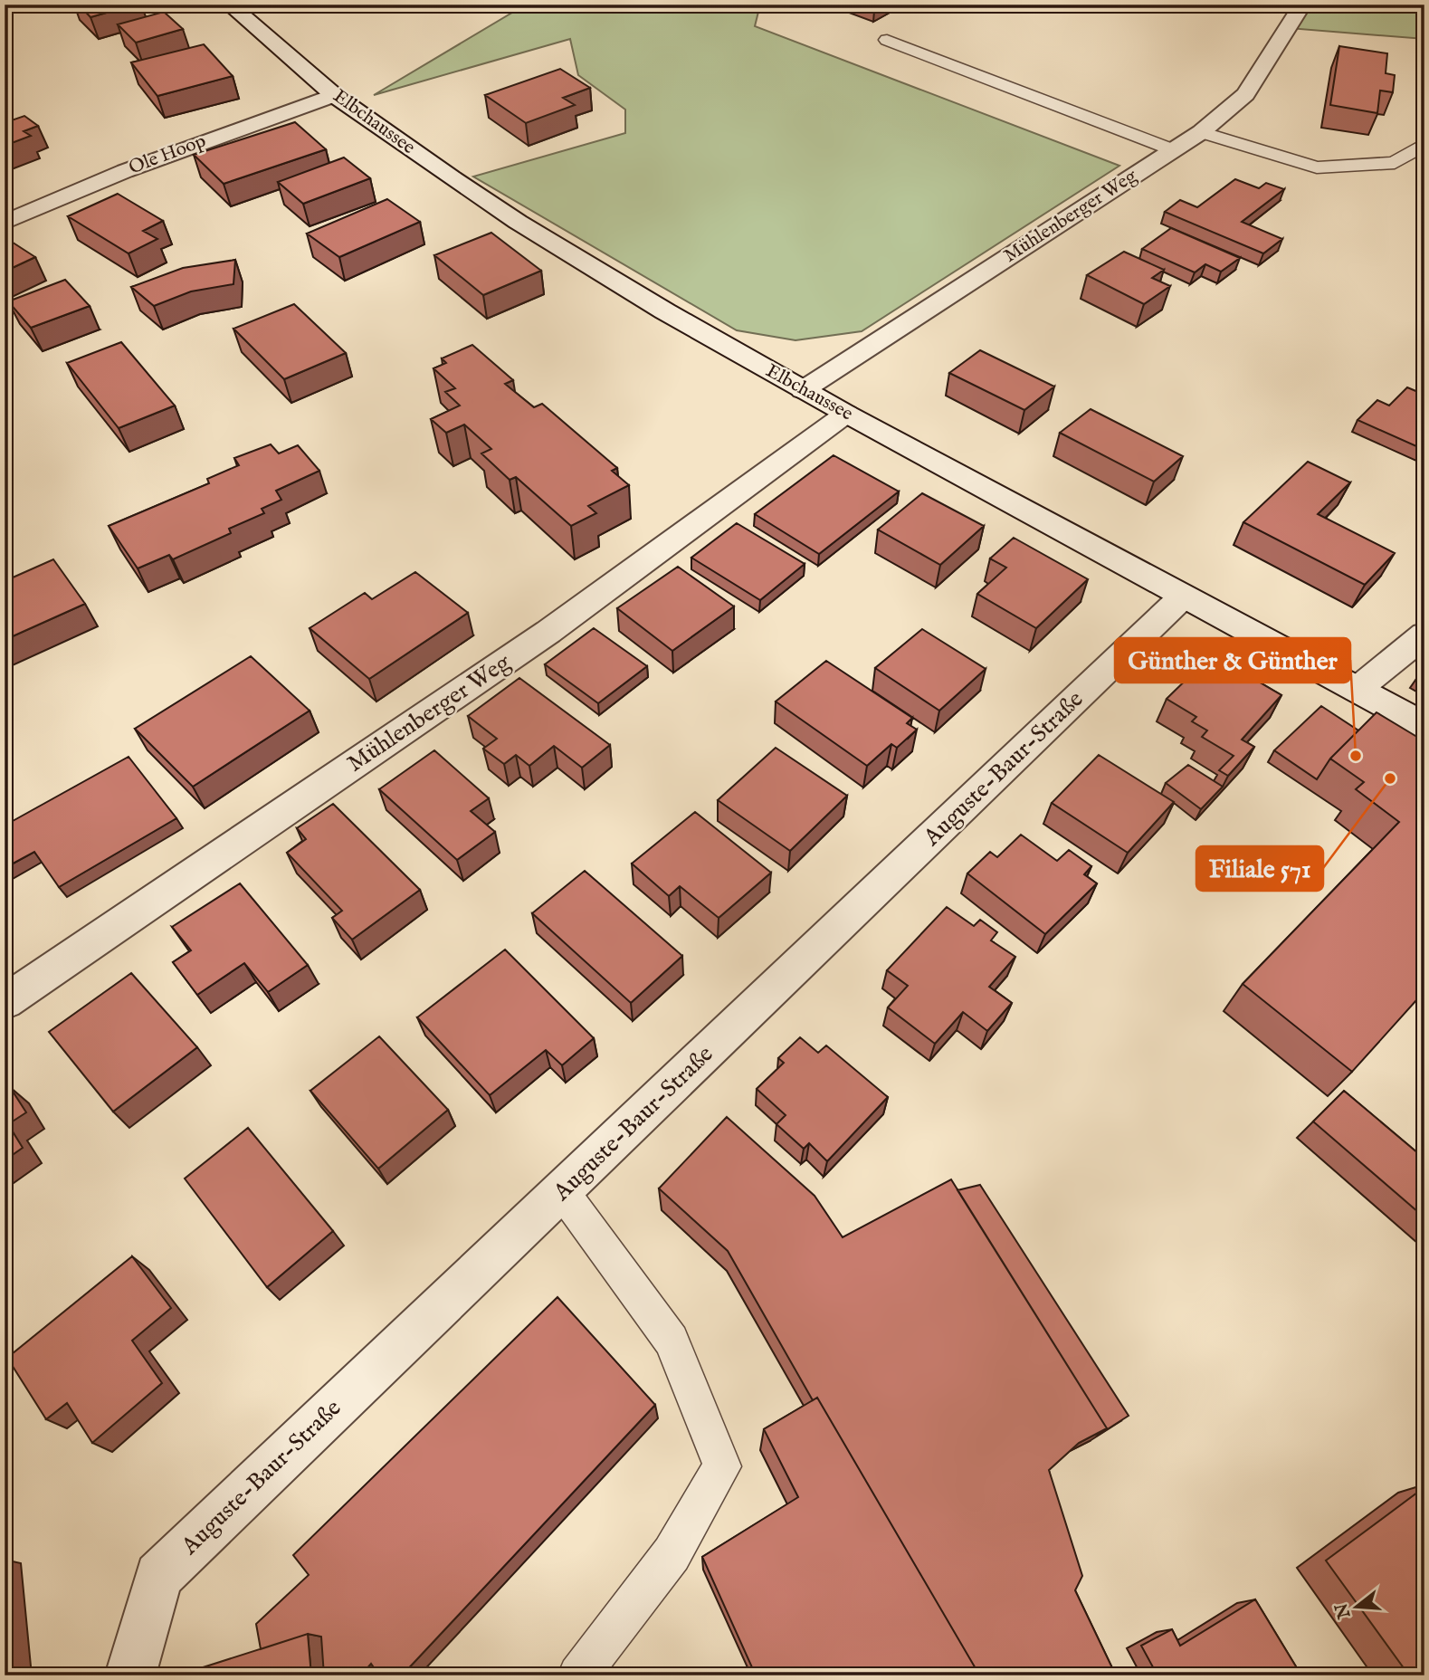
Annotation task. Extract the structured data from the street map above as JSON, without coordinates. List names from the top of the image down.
{
  "streets": {
    "street": [
      "Elbchaussee",
      "Ole Hoop",
      "Mühlenberger Weg",
      "Auguste-Baur-Straße"
    ]
  },
  "crossings": [
    ["Elbchaussee", "Ole Hoop"],
    ["Elbchaussee", "Mühlenberger Weg"],
    ["Elbchaussee", "Auguste-Baur-Straße"]
  ],
  "places": ["Günther & Günther", "Filiale 571"],
  "north": "left"
}
